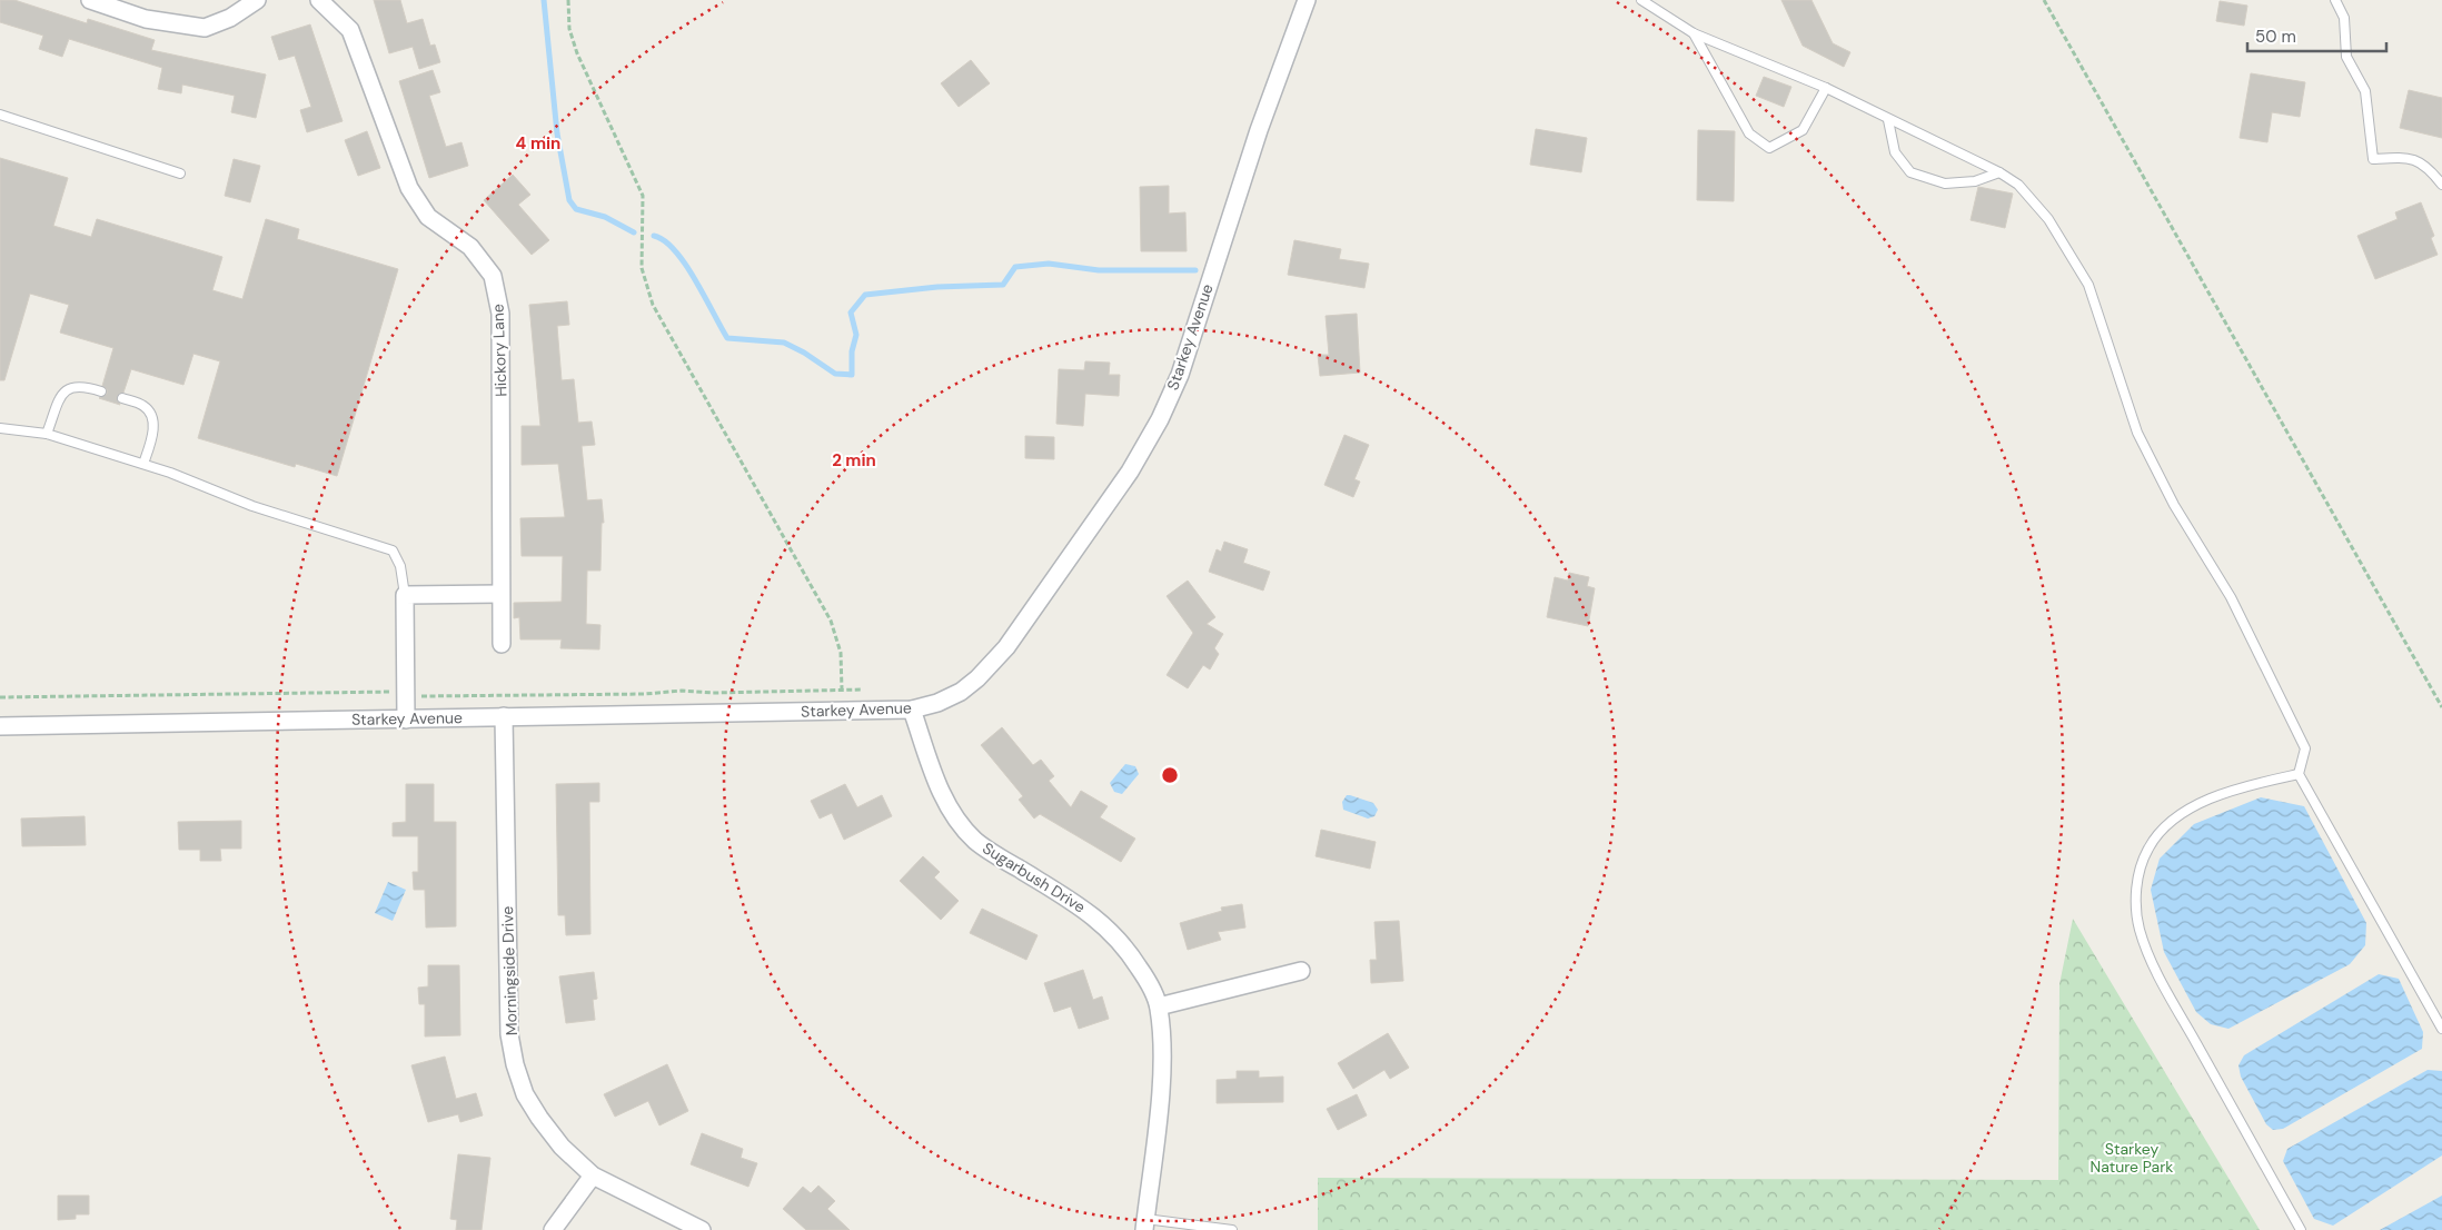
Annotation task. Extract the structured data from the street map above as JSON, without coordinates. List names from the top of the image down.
{
  "streets": {
    "street": [
      "Starkey Avenue",
      "Hickory Lane",
      "Sugarbush Drive",
      "Morningside Drive"
    ]
  },
  "crossings": [
    ["Starkey Avenue", "Sugarbush Drive"],
    ["Starkey Avenue", "Morningside Drive"]
  ],
  "parks": ["Starkey Nature Park"],
  "scale_bar": "50 m",
  "rings": ["4 min", "2 min"]
}
